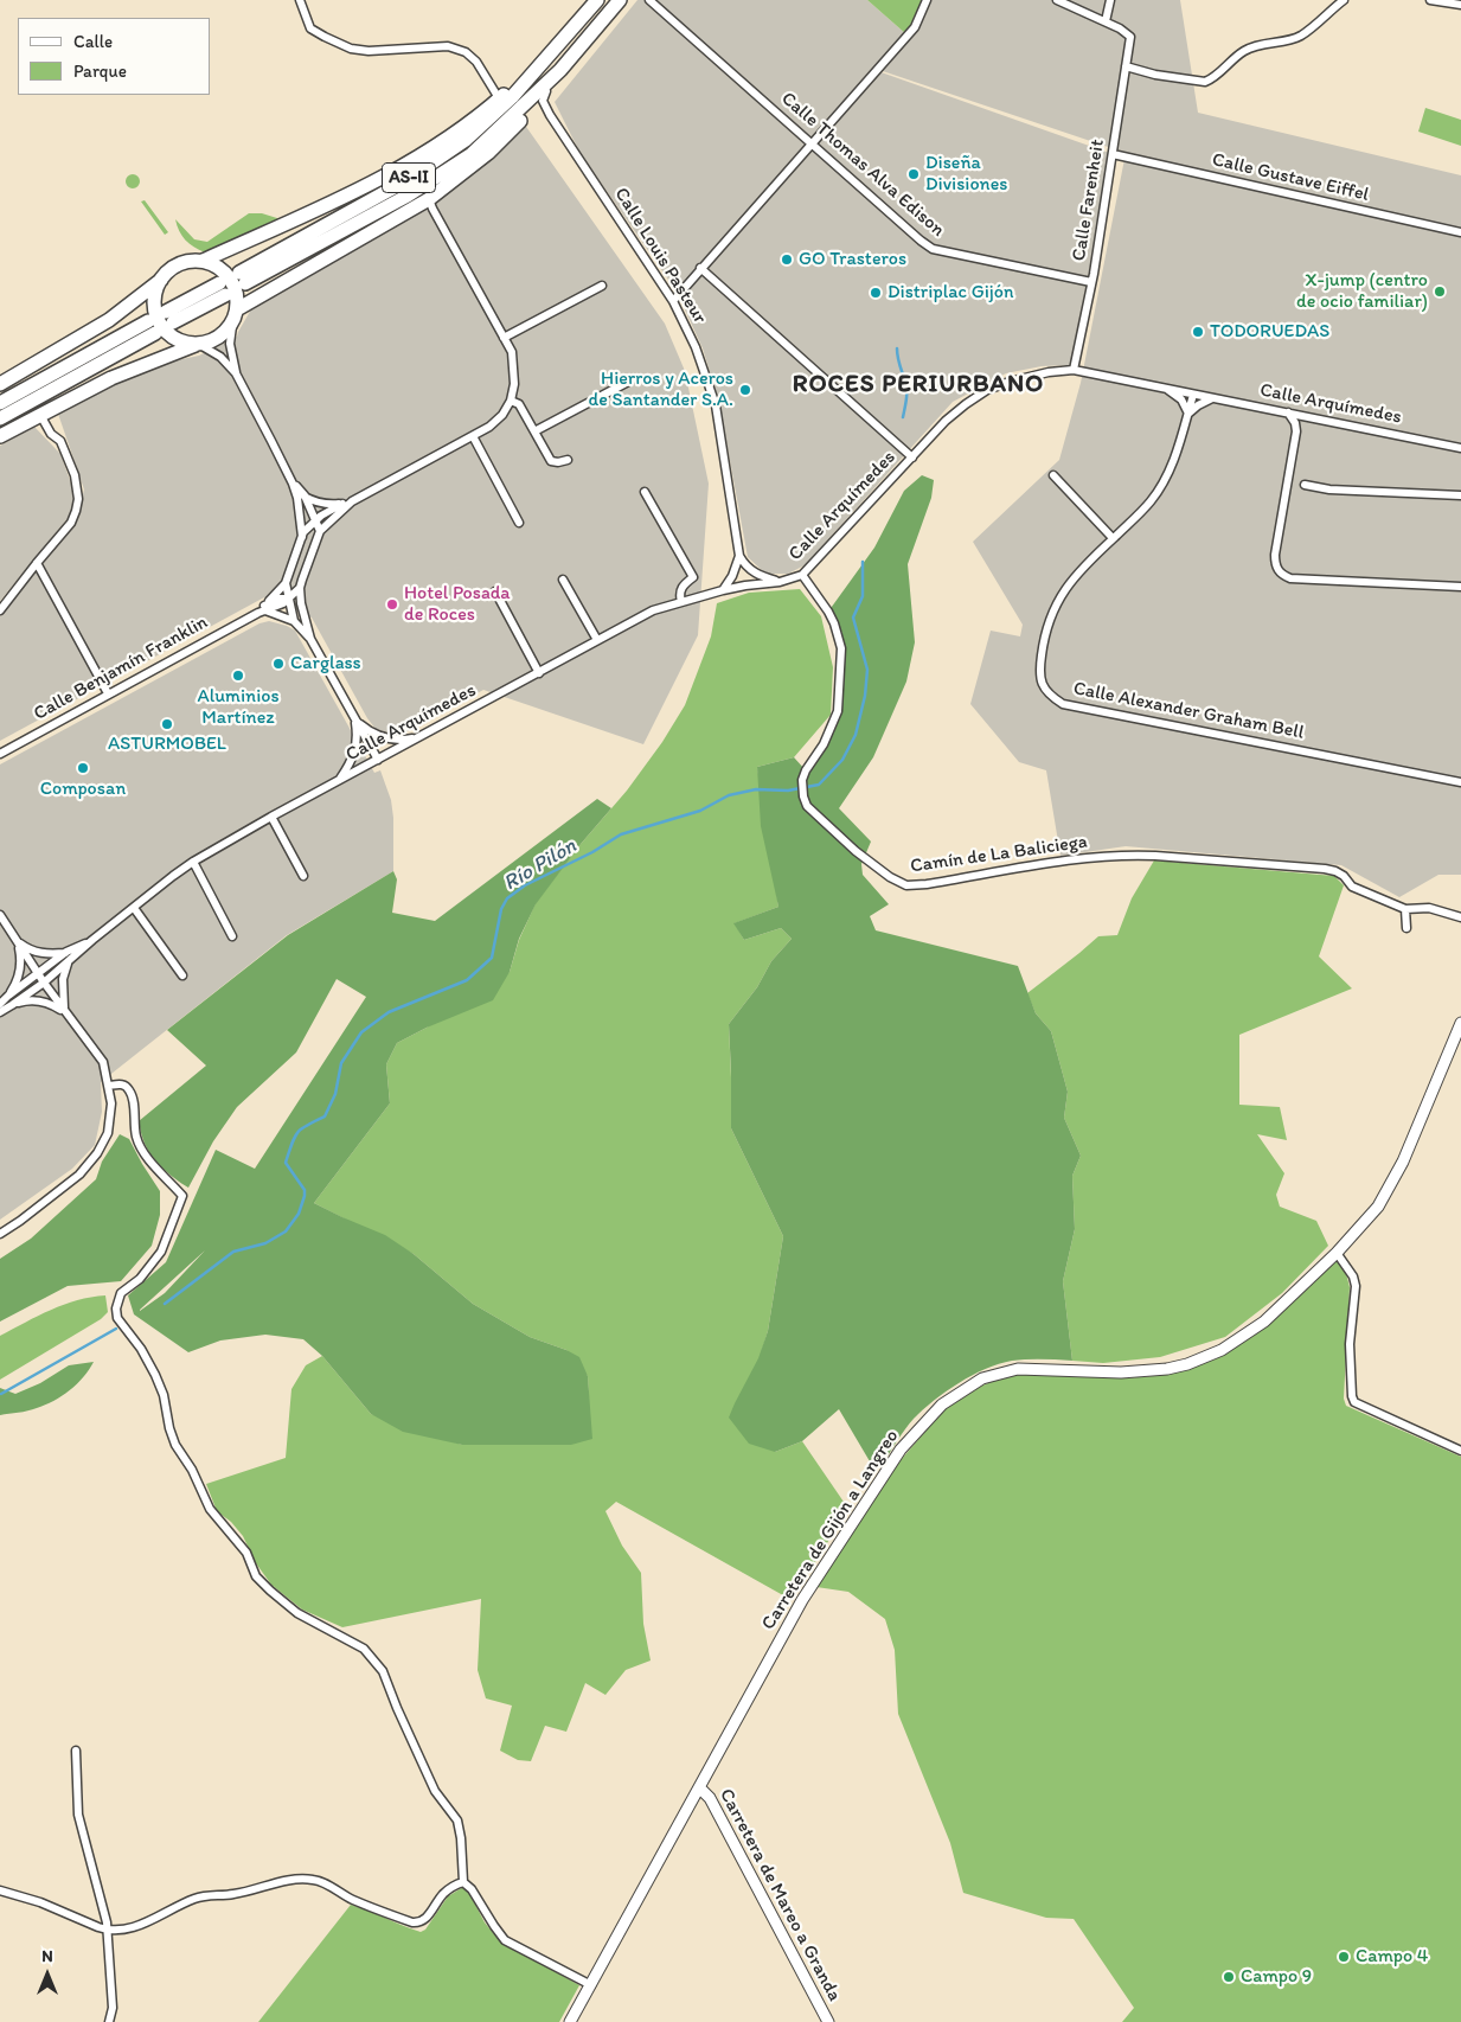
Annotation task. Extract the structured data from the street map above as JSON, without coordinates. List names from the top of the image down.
{
  "streets": {
    "highway": ["AS-II"],
    "street": [
      "Calle Thomas Alva Edison",
      "Calle Gustave Eiffel",
      "Calle Farenheit",
      "Calle Louis Pasteur",
      "Calle Arquímedes",
      "Calle Benjamín Franklin",
      "Calle Alexander Graham Bell",
      "Camín de La Baliciega",
      "Carretera de Gijón a Langreo",
      "Carretera de Mareo a Granda"
    ]
  },
  "crossings": [
    ["Calle Thomas Alva Edison", "Calle Farenheit"],
    ["Calle Gustave Eiffel", "Calle Farenheit"],
    ["Calle Farenheit", "Calle Arquímedes"],
    ["Calle Arquímedes", "Calle Alexander Graham Bell"],
    ["Calle Arquímedes", "Camín de La Baliciega"],
    ["Carretera de Gijón a Langreo", "Carretera de Mareo a Granda"]
  ],
  "districts": ["ROCES PERIURBANO"],
  "water": ["Río Pilón"],
  "places": [
    "Diseña Divisiones",
    "GO Trasteros",
    "X-jump (centro de ocio familiar)",
    "Distriplac Gijón",
    "TODORUEDAS",
    "Hierros y Aceros de Santander S.A.",
    "Hotel Posada de Roces",
    "Carglass",
    "Aluminios Martínez",
    "ASTURMOBEL",
    "Composan",
    "Campo 4",
    "Campo 9"
  ],
  "legend": ["Calle", "Parque"],
  "north": "top"
}
